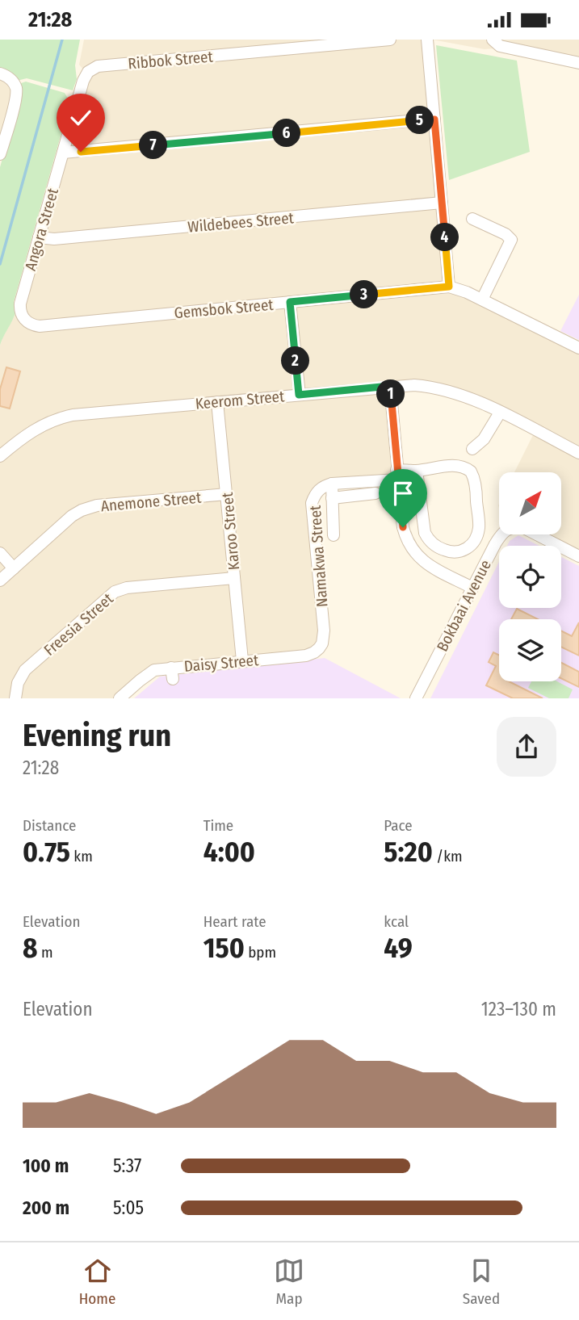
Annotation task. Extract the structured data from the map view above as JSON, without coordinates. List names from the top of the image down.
{
  "streets": {
    "street": [
      "Ribbok Street",
      "Wildebees Street",
      "Angora Street",
      "Gemsbok Street",
      "Keerom Street",
      "Anemone Street",
      "Karoo Street",
      "Namakwa Street",
      "Bokbaai Avenue",
      "Freesia Street",
      "Daisy Street"
    ]
  },
  "crossings": [
    ["Ribbok Street", "Angora Street"],
    ["Wildebees Street", "Angora Street"],
    ["Angora Street", "Gemsbok Street"],
    ["Keerom Street", "Karoo Street"],
    ["Anemone Street", "Karoo Street"],
    ["Karoo Street", "Freesia Street"],
    ["Karoo Street", "Daisy Street"],
    ["Namakwa Street", "Daisy Street"]
  ],
  "north": "top right",
  "page": {
    "status": "21:28",
    "pins": [
      "5",
      "6",
      "7",
      "4",
      "3",
      "2",
      "1"
    ],
    "heading": ["Evening run", "21:28"],
    "stats": [
      ["Distance", "0.75 km"],
      ["Time", "4:00"],
      ["Pace", "5:20 /km"],
      ["Elevation", "8 m"],
      ["Heart rate", "150 bpm"],
      ["kcal", "49"]
    ],
    "chart": ["Elevation", "123–130 m"],
    "list": [
      {
        "name": "100 m",
        "note": "5:37"
      },
      {
        "name": "200 m",
        "note": "5:05"
      }
    ],
    "tabs": ["Home", "Map", "Saved"]
  }
}
